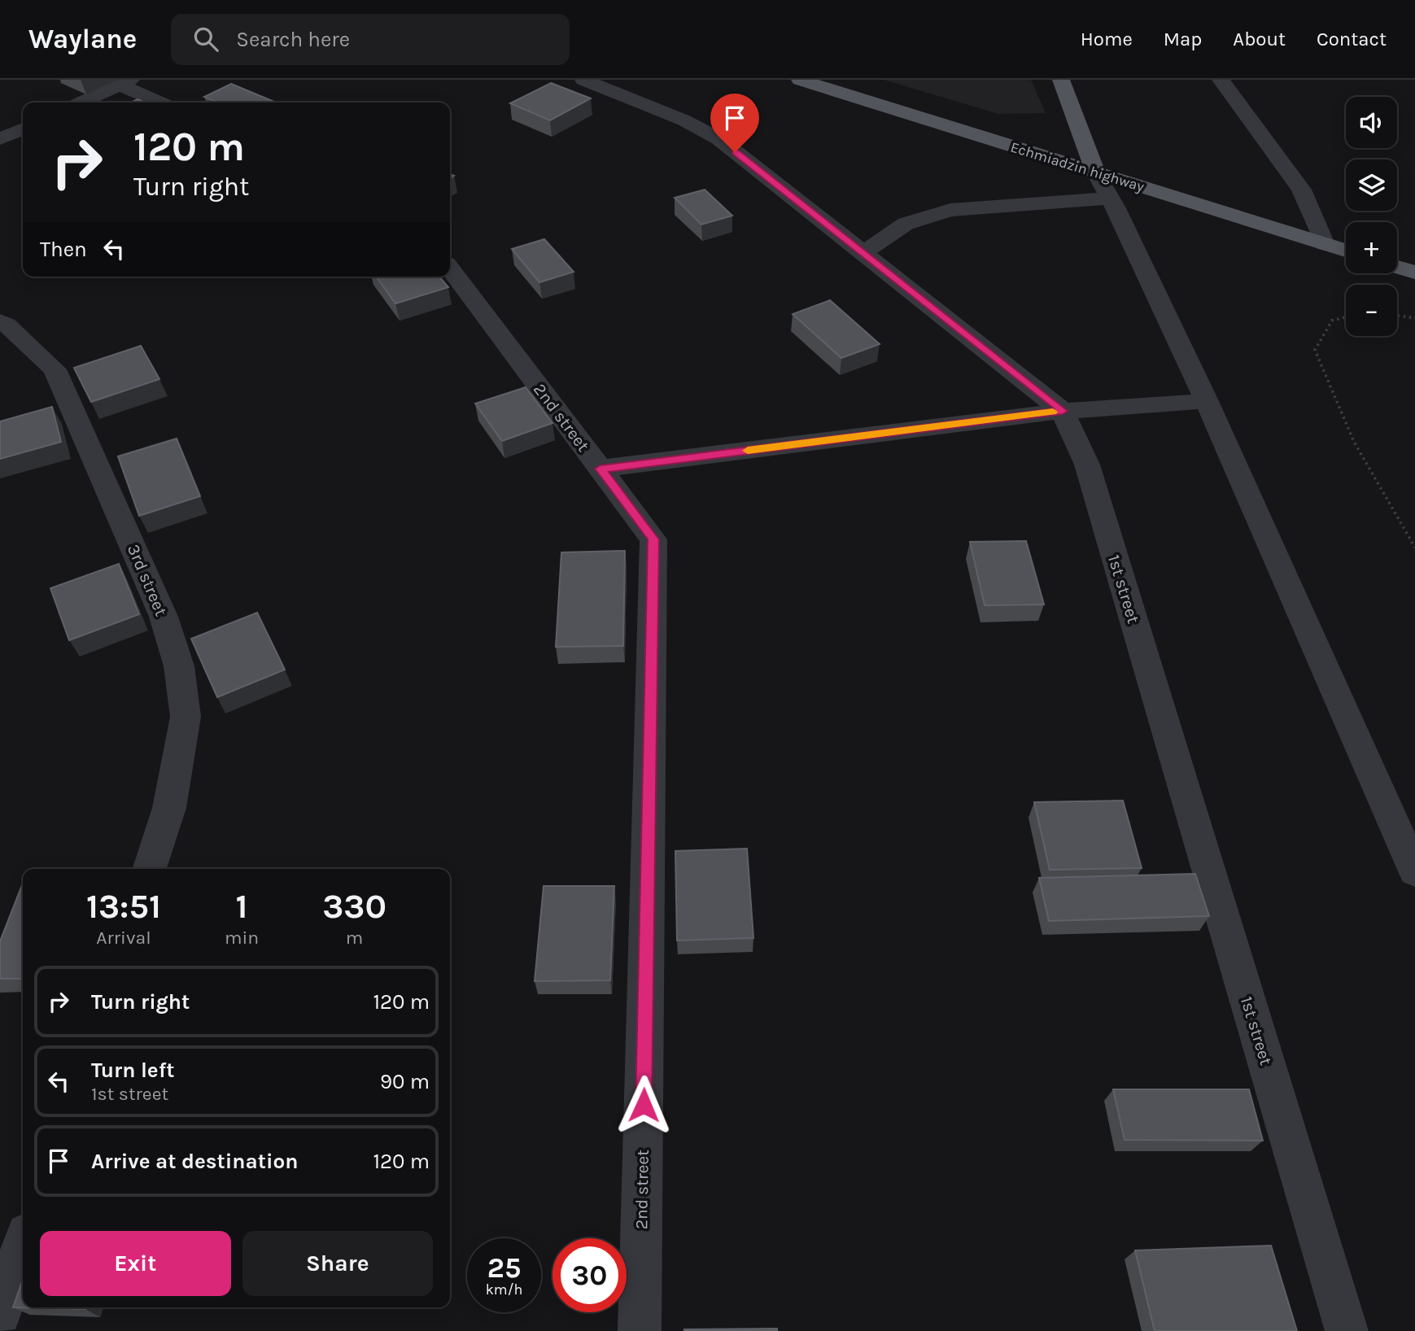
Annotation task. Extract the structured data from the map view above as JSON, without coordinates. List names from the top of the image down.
{
  "streets": {
    "main road": ["Echmiadzin highway"],
    "street": ["2nd street", "3rd street", "1st street"]
  },
  "page": {
    "header": "Waylane",
    "search": "Search here",
    "nav": [
      "Home",
      "Map",
      "About",
      "Contact"
    ],
    "map_buttons": ["+", "−"],
    "turn": ["120 m", "Turn right"],
    "then": "Then",
    "eta": [
      "13:51",
      "Arrival",
      "1",
      "min",
      "330",
      "m"
    ],
    "list": [
      {
        "name": "Turn right",
        "value": "120 m"
      },
      {
        "name": "Turn left",
        "note": "1st street",
        "value": "90 m"
      },
      {
        "name": "Arrive at destination",
        "value": "120 m"
      }
    ],
    "buttons": ["Exit", "Share"],
    "speed": "25 km/h",
    "limit": "30"
  }
}
